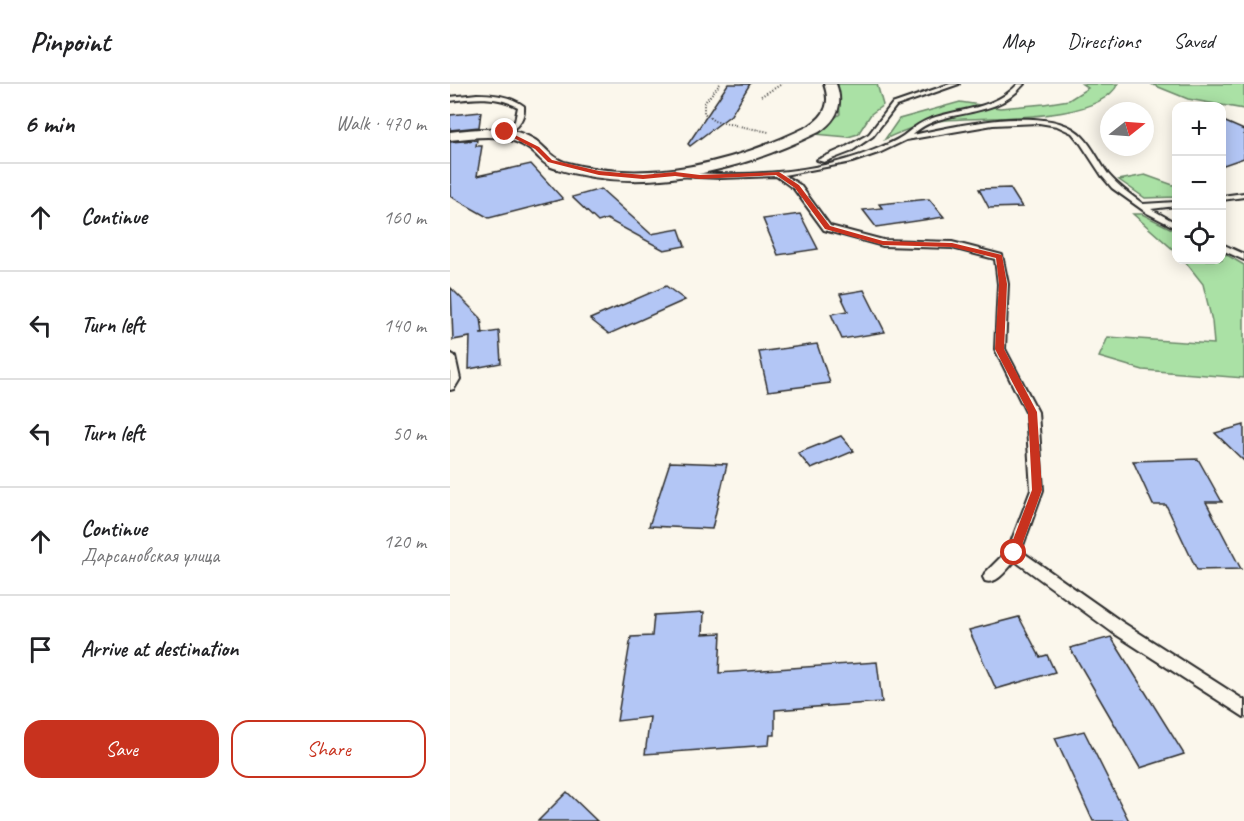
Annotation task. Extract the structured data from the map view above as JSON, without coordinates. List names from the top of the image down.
{
  "north": "right",
  "page": {
    "header": "Pinpoint",
    "nav": ["Map", "Directions", "Saved"],
    "heading": ["6 min", "Walk · 470 m"],
    "map_buttons": ["+", "−"],
    "list": [
      ["Continue", "160 m"],
      ["Turn left", "140 m"],
      ["Turn left", "50 m"],
      ["Continue", "Дарсановская улица", "120 m"],
      "Arrive at destination"
    ],
    "buttons": ["Save", "Share"]
  }
}
